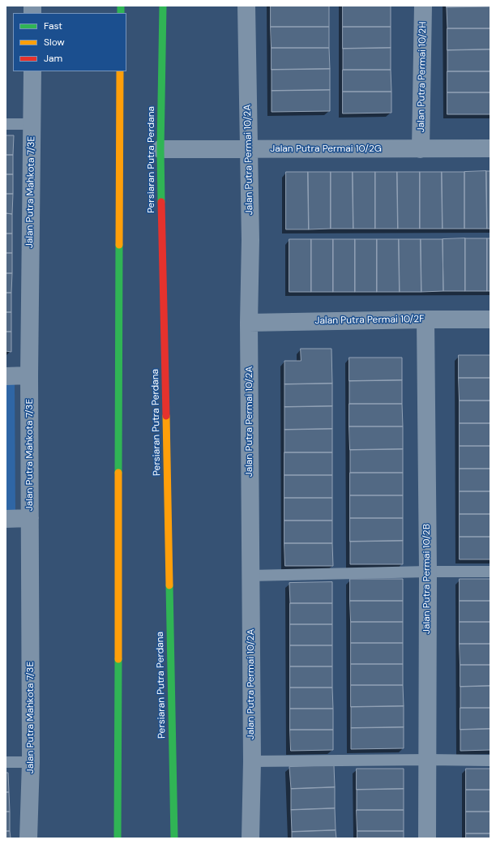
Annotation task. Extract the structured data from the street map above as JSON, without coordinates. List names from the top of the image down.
{
  "streets": {
    "main road": ["Persiaran Putra Perdana"],
    "street": [
      "Jalan Putra Permai 10/2H",
      "Jalan Putra Permai 10/2G",
      "Jalan Putra Permai 10/2A",
      "Jalan Putra Mahkota 7/3E",
      "Jalan Putra Permai 10/2F",
      "Jalan Putra Permai 10/2B"
    ]
  },
  "crossings": [
    ["Jalan Putra Permai 10/2H", "Jalan Putra Permai 10/2G"],
    ["Jalan Putra Permai 10/2G", "Persiaran Putra Perdana"],
    ["Jalan Putra Permai 10/2G", "Jalan Putra Permai 10/2A"],
    ["Jalan Putra Permai 10/2A", "Jalan Putra Permai 10/2F"],
    ["Jalan Putra Permai 10/2F", "Jalan Putra Permai 10/2B"]
  ],
  "legend": ["Fast", "Slow", "Jam"]
}
